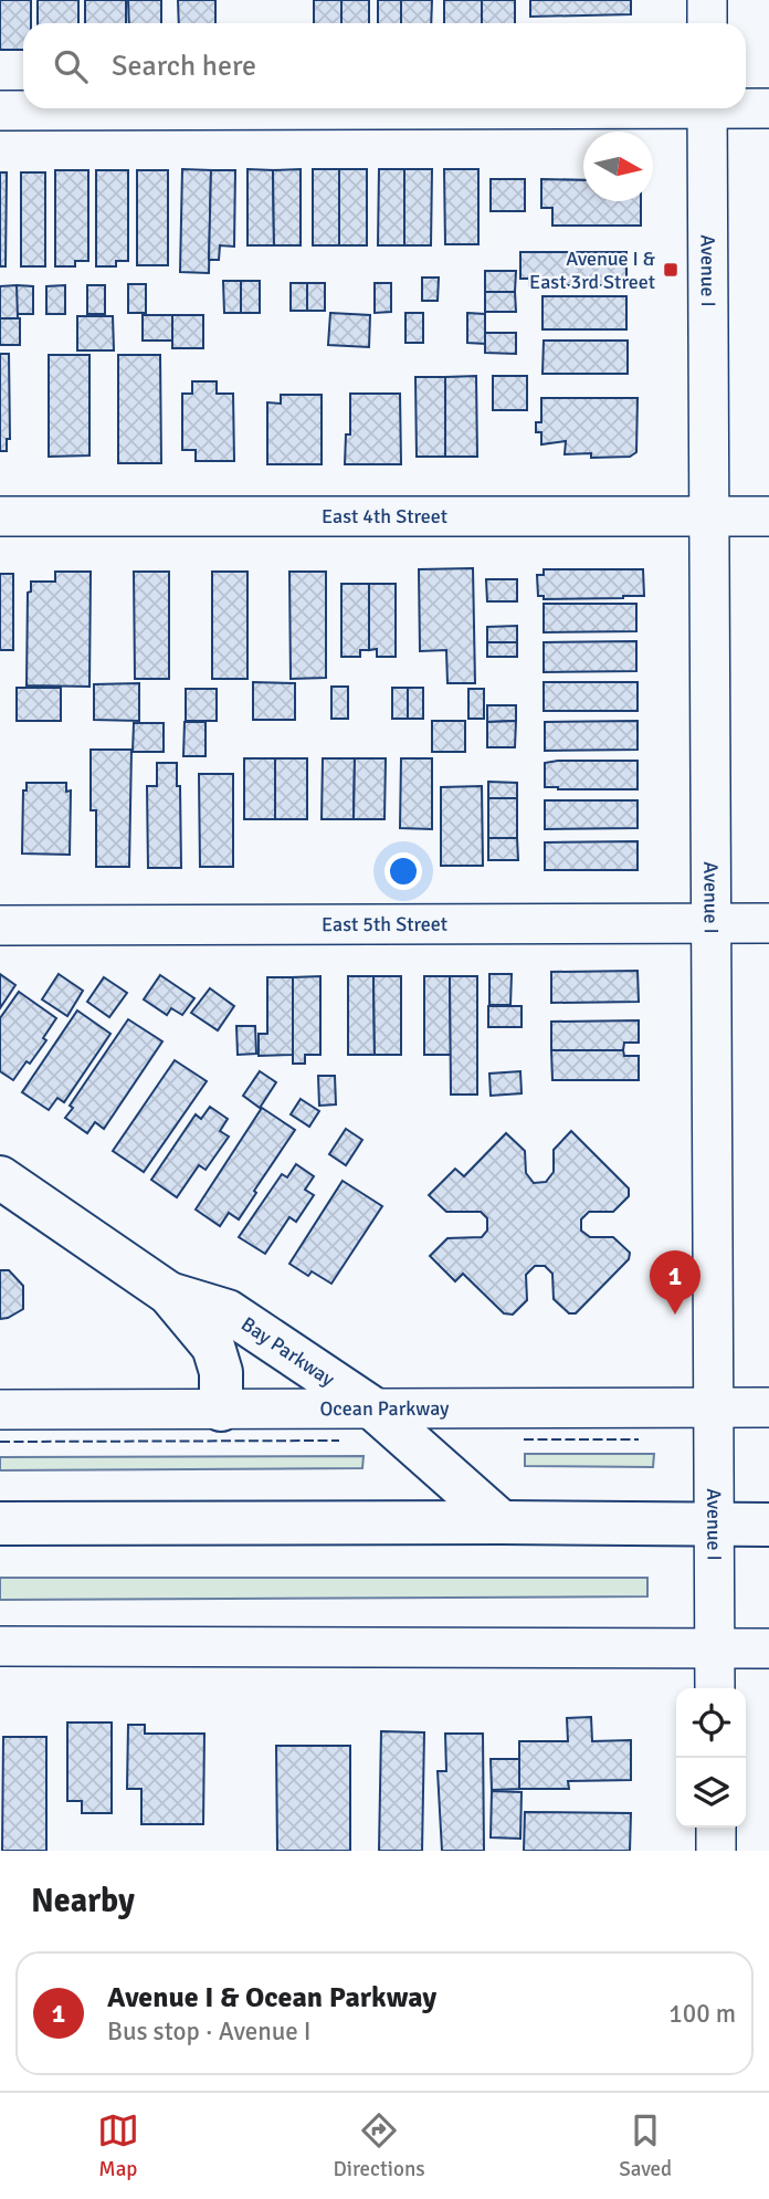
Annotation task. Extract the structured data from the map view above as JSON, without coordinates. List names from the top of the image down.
{
  "streets": {
    "main road": ["Bay Parkway"],
    "street": [
      "Avenue I",
      "East 4th Street",
      "East 5th Street",
      "Ocean Parkway"
    ]
  },
  "crossings": [
    ["Avenue I", "East 4th Street"],
    ["Avenue I", "East 5th Street"],
    ["Avenue I", "Ocean Parkway"],
    ["Bay Parkway", "Ocean Parkway"]
  ],
  "places": {
    "transit": ["Avenue I & East 3rd Street"]
  },
  "north": "right",
  "page": {
    "search": "Search here",
    "pins": "1",
    "heading": "Nearby",
    "list": [
      {
        "mark": "1",
        "name": "Avenue I & Ocean Parkway",
        "note": "Bus stop · Avenue I",
        "value": "100 m"
      }
    ],
    "nav": ["Map", "Directions", "Saved"]
  }
}
